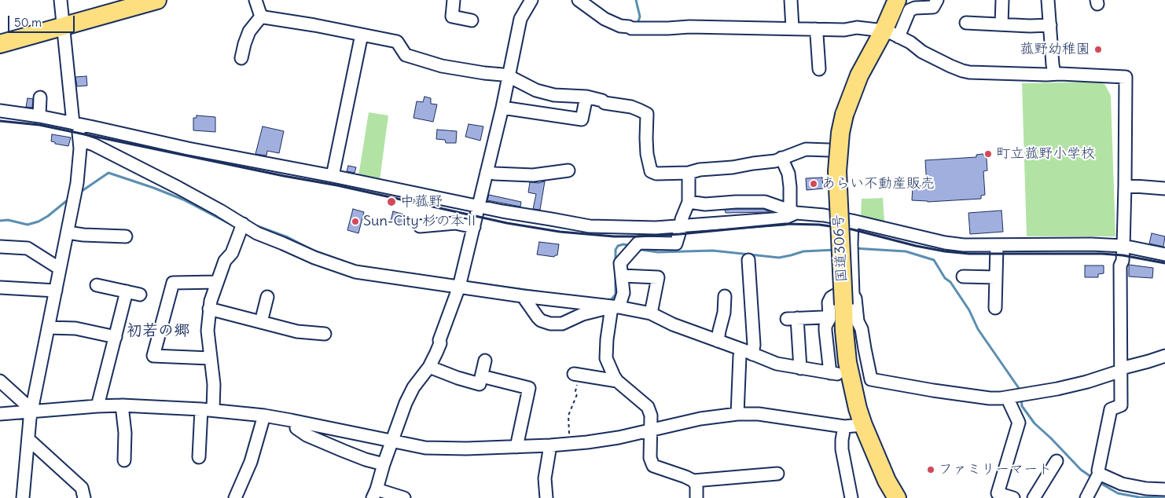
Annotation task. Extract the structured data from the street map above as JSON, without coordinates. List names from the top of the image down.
{
  "streets": {
    "highway": ["国道306号"]
  },
  "districts": ["初若の郷"],
  "places": [
    "菰野幼稚園",
    "町立菰野小学校",
    "あらい不動産販売",
    "中菰野",
    "Sun-City 杉の本Ⅱ",
    "ファミリーマート"
  ],
  "scale_bar": "50 m"
}
